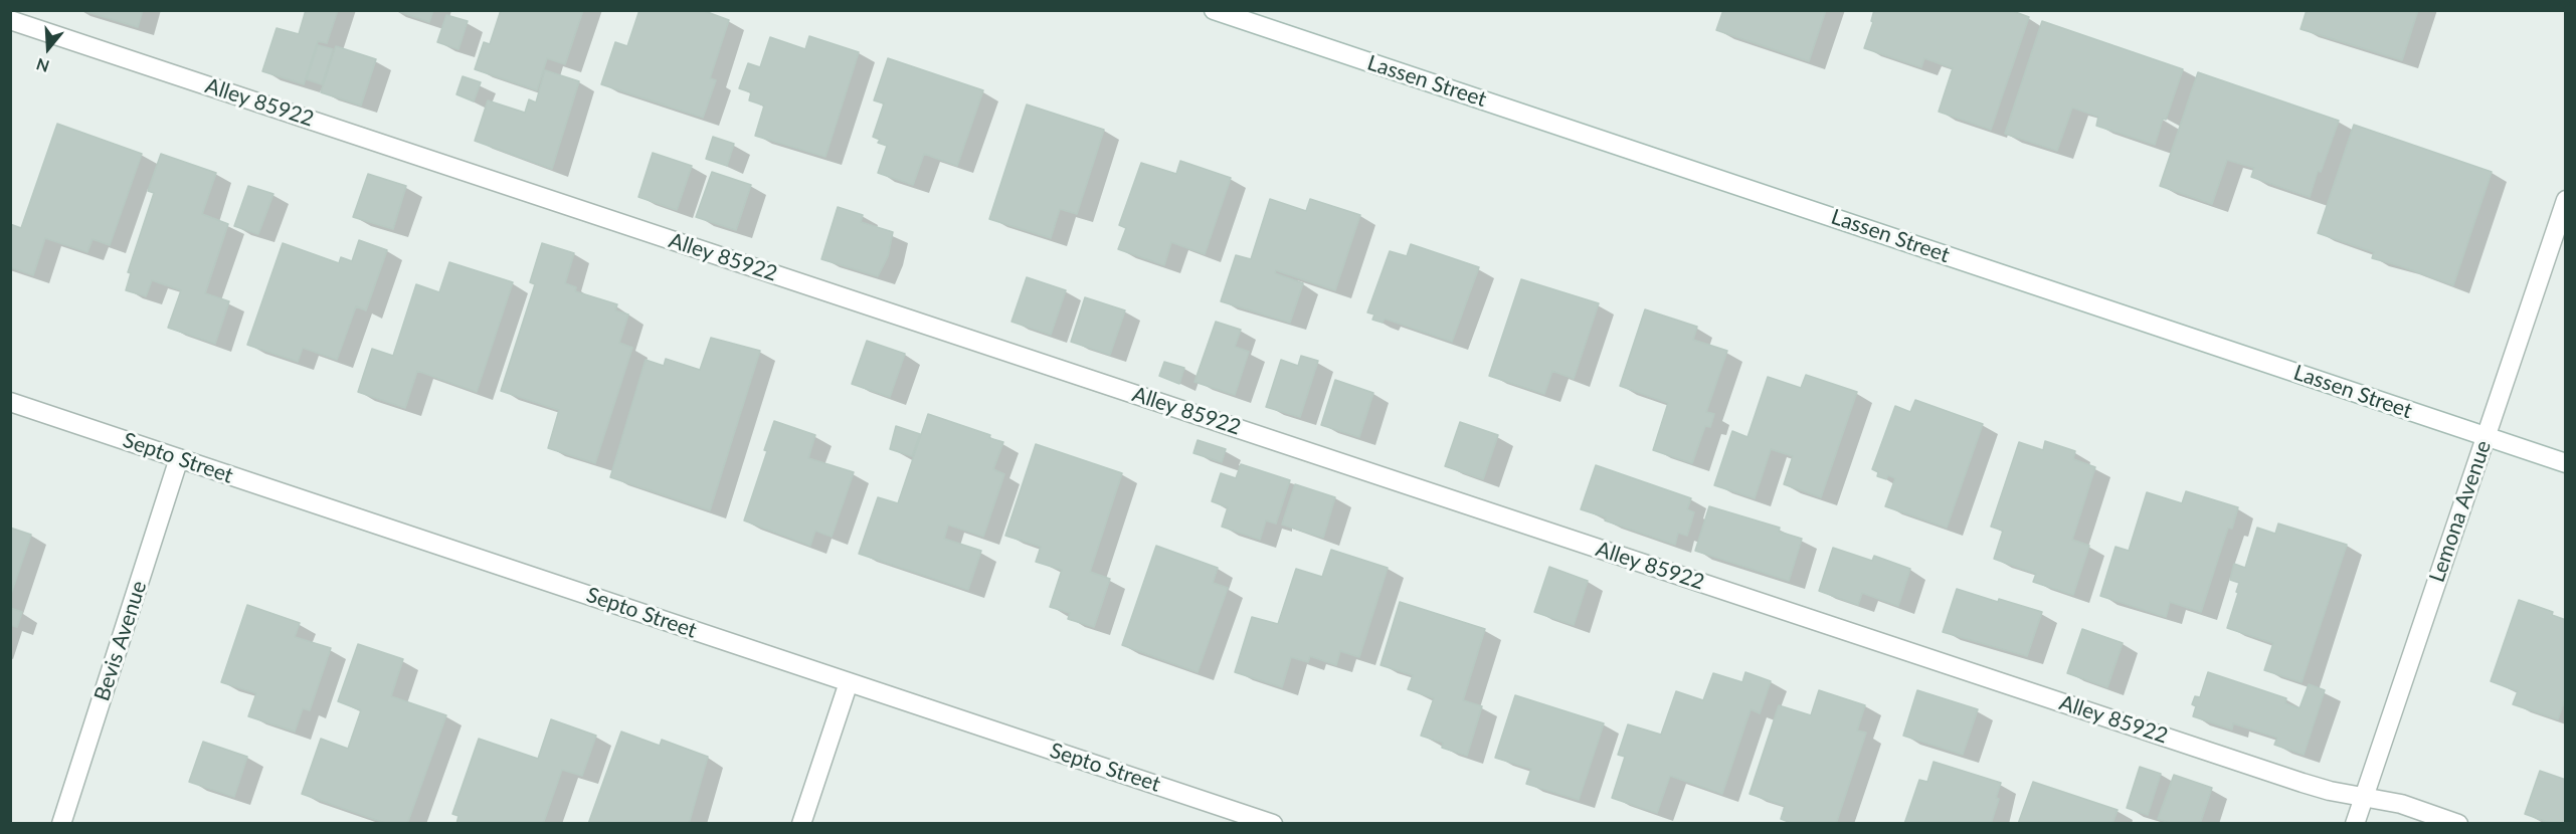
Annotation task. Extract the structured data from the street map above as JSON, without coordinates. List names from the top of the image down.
{
  "streets": {
    "street": [
      "Lassen Street",
      "Alley 85922",
      "Septo Street",
      "Lemona Avenue",
      "Bevis Avenue"
    ]
  },
  "crossings": [
    ["Lassen Street", "Lemona Avenue"],
    ["Alley 85922", "Lemona Avenue"],
    ["Septo Street", "Bevis Avenue"]
  ],
  "north": "bottom"
}
